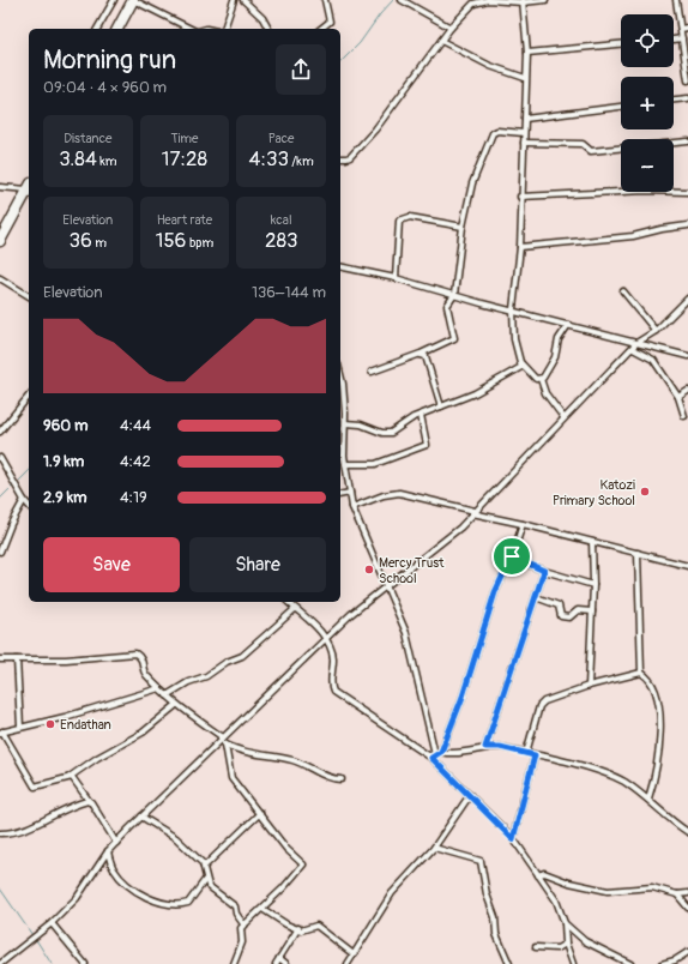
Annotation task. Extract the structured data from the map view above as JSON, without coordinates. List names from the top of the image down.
{
  "places": ["Katozi Primary School", "Mercy Trust School", "Endathan"],
  "page": {
    "map_buttons": ["+", "−"],
    "heading": ["Morning run", "09:04 · 4 × 960 m"],
    "stats": [
      ["Distance", "3.84 km"],
      ["Time", "17:28"],
      ["Pace", "4:33 /km"],
      ["Elevation", "36 m"],
      ["Heart rate", "156 bpm"],
      ["kcal", "283"]
    ],
    "chart": ["Elevation", "136–144 m"],
    "list": [
      {
        "name": "960 m",
        "note": "4:44"
      },
      {
        "name": "1.9 km",
        "note": "4:42"
      },
      {
        "name": "2.9 km",
        "note": "4:19"
      }
    ],
    "buttons": ["Save", "Share"]
  }
}
